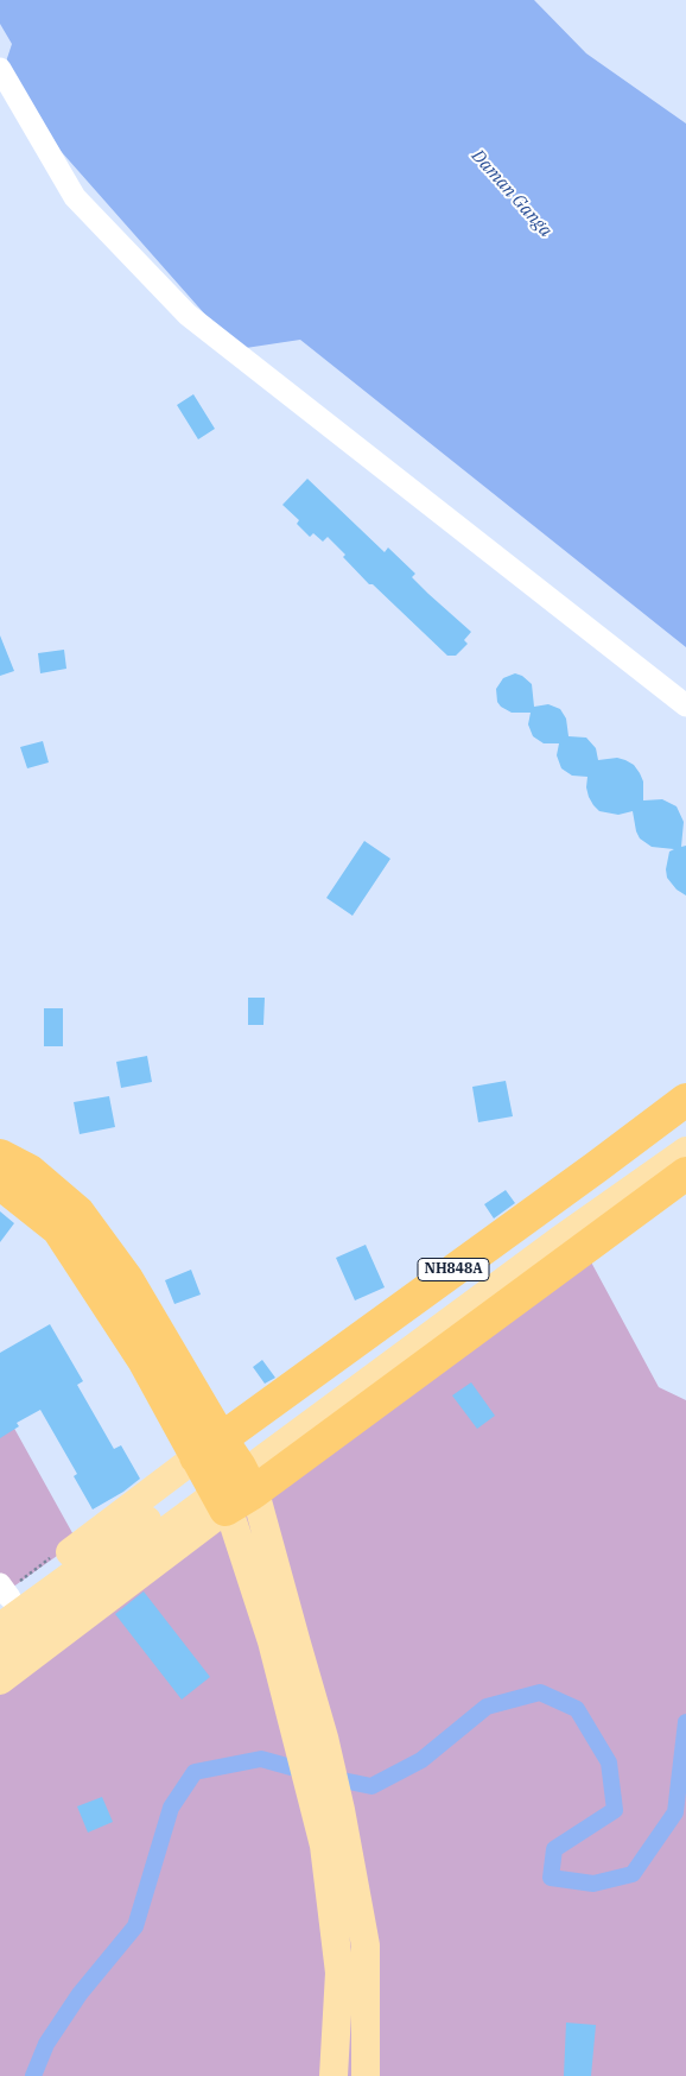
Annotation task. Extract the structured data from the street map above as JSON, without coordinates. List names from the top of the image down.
{
  "streets": {
    "highway": ["NH848A"]
  },
  "water": ["Daman Ganga"]
}
